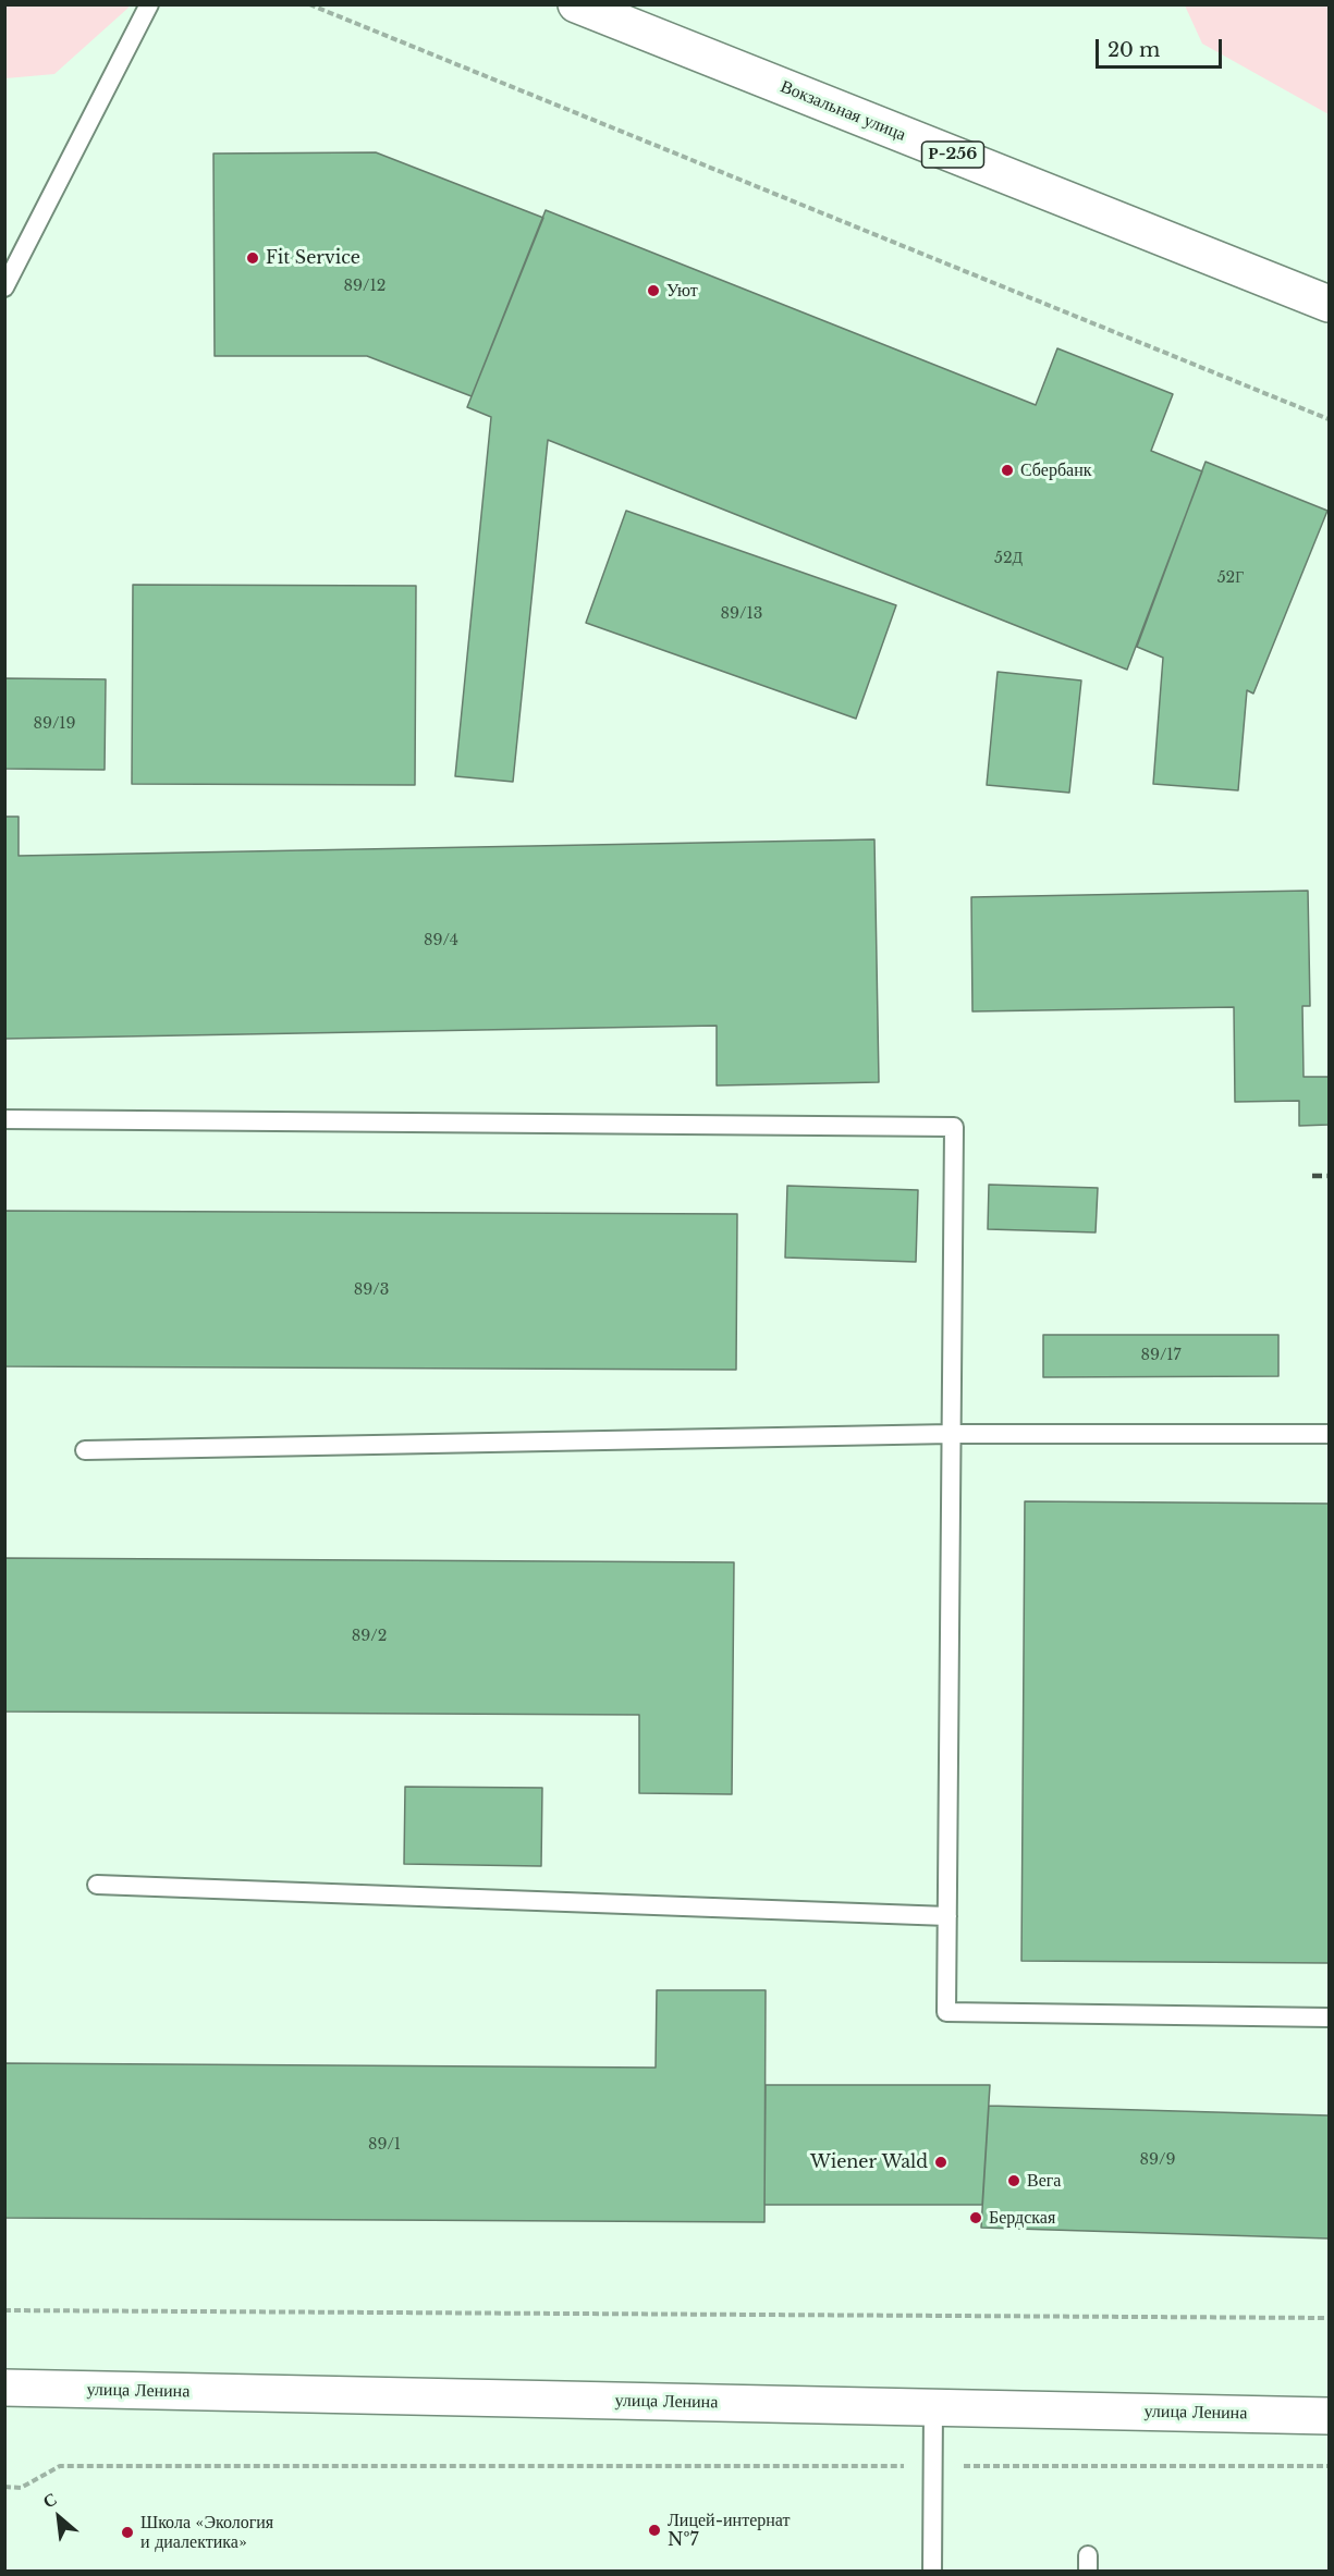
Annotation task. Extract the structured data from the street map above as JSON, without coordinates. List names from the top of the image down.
{
  "streets": {
    "main road": ["Вокзальная улица", "Р-256", "улица Ленина"]
  },
  "places": [
    "Fit Service",
    "Уют",
    "Сбербанк",
    "Wiener Wald",
    "Вега",
    "Бердская",
    "Лицей-интернат №7",
    "Школа «Экология и диалектика»"
  ],
  "house_numbers": [
    "89/12",
    "52Д",
    "52Г",
    "89/13",
    "89/19",
    "89/4",
    "89/3",
    "89/17",
    "89/2",
    "89/1",
    "89/9"
  ],
  "scale_bar": "20 m",
  "north": "top left"
}
